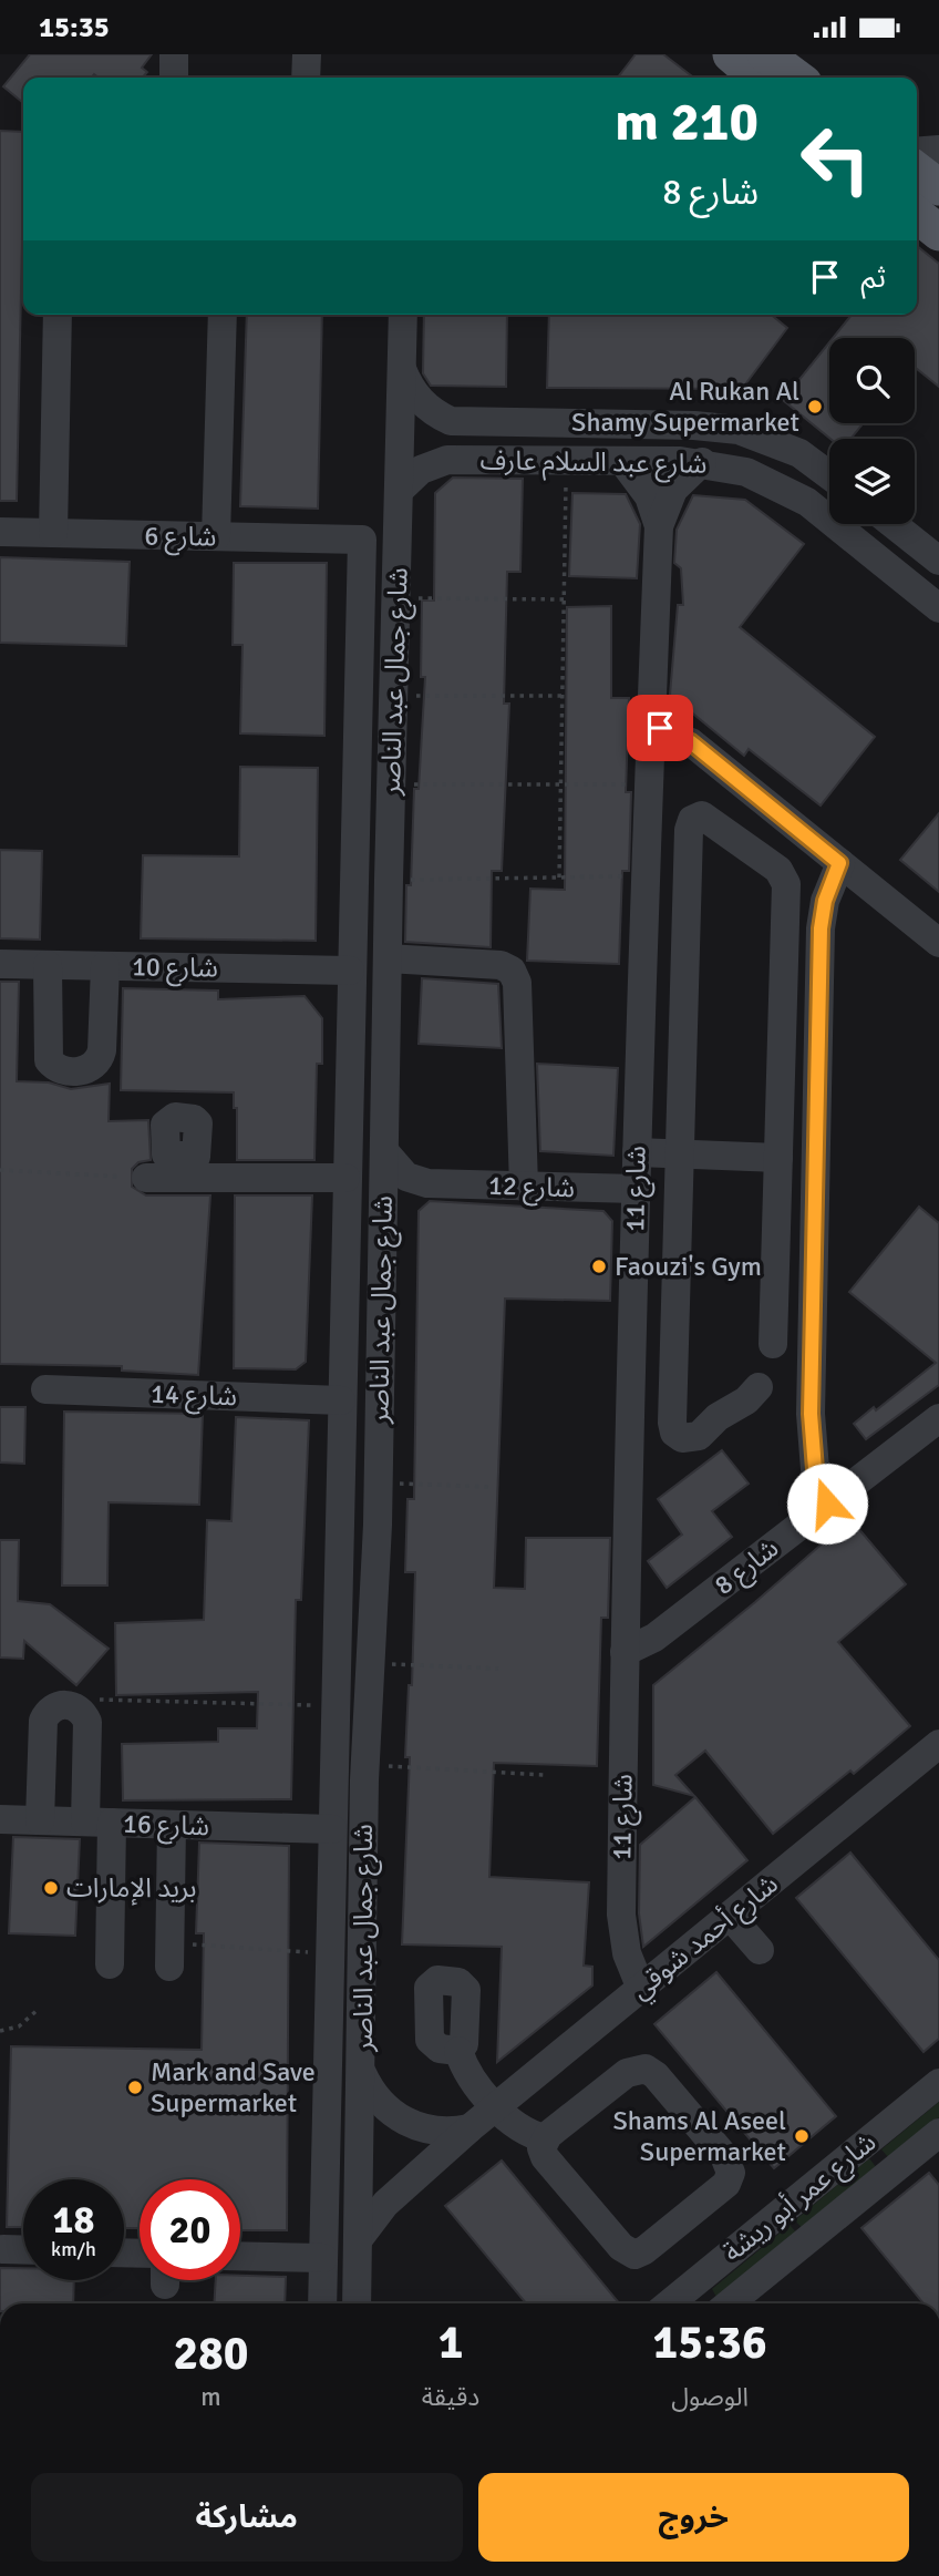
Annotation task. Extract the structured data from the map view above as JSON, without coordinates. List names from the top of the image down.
{
  "streets": {
    "street": [
      "شارع عبد السلام عارف",
      "شارع 6",
      "شارع جمال عبد الناصر",
      "شارع 10",
      "شارع 12",
      "شارع 11",
      "شارع 14",
      "شارع 8",
      "شارع 16",
      "شارع أحمد شوقي",
      "شارع عمر أبو ريشة"
    ]
  },
  "crossings": [
    ["شارع عبد السلام عارف", "شارع جمال عبد الناصر"],
    ["شارع عبد السلام عارف", "شارع 11"],
    ["شارع 6", "شارع جمال عبد الناصر"],
    ["شارع جمال عبد الناصر", "شارع 10"],
    ["شارع جمال عبد الناصر", "شارع 12"],
    ["شارع جمال عبد الناصر", "شارع 14"],
    ["شارع جمال عبد الناصر", "شارع 16"],
    ["شارع جمال عبد الناصر", "شارع أحمد شوقي"],
    ["شارع 12", "شارع 11"],
    ["شارع 11", "شارع 8"],
    ["شارع 11", "شارع أحمد شوقي"]
  ],
  "places": [
    "Al Rukan Al Shamy Supermarket",
    "Faouzi's Gym",
    "بريد الإمارات",
    "Mark and Save Supermarket",
    "Shams Al Aseel Supermarket"
  ],
  "page": {
    "status": "15:35",
    "turn": ["210 m", "شارع 8"],
    "then": "ثم",
    "speed": "18 km/h",
    "limit": "20",
    "eta": [
      "15:36",
      "الوصول",
      "1",
      "دقيقة",
      "280",
      "m"
    ],
    "buttons": ["خروج", "مشاركة"]
  }
}
